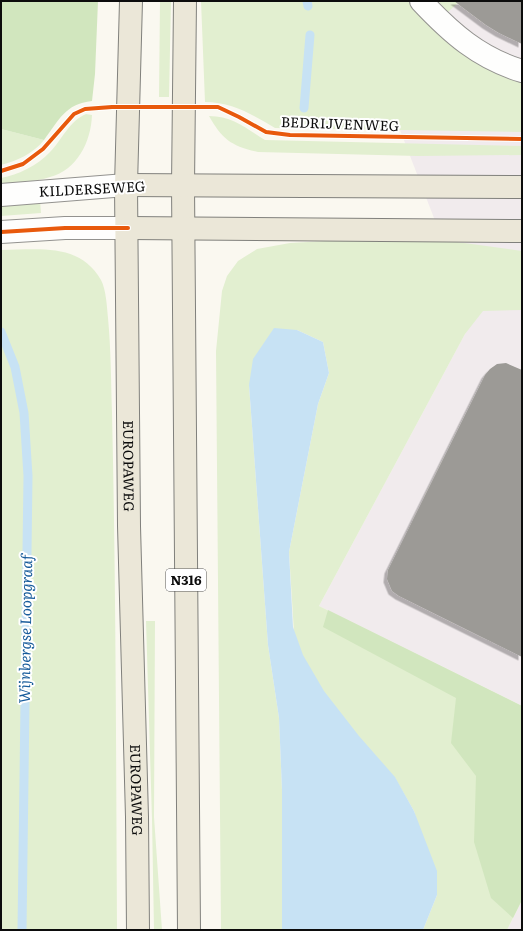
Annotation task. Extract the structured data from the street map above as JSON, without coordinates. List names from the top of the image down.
{
  "streets": {
    "main road": ["KILDERSEWEG", "EUROPAWEG", "N316"],
    "cycle path": ["BEDRIJVENWEG"]
  },
  "crossings": [
    ["KILDERSEWEG", "EUROPAWEG"],
    ["KILDERSEWEG", "N316"]
  ],
  "water": ["Wijnbergse Loopgraaf"]
}
